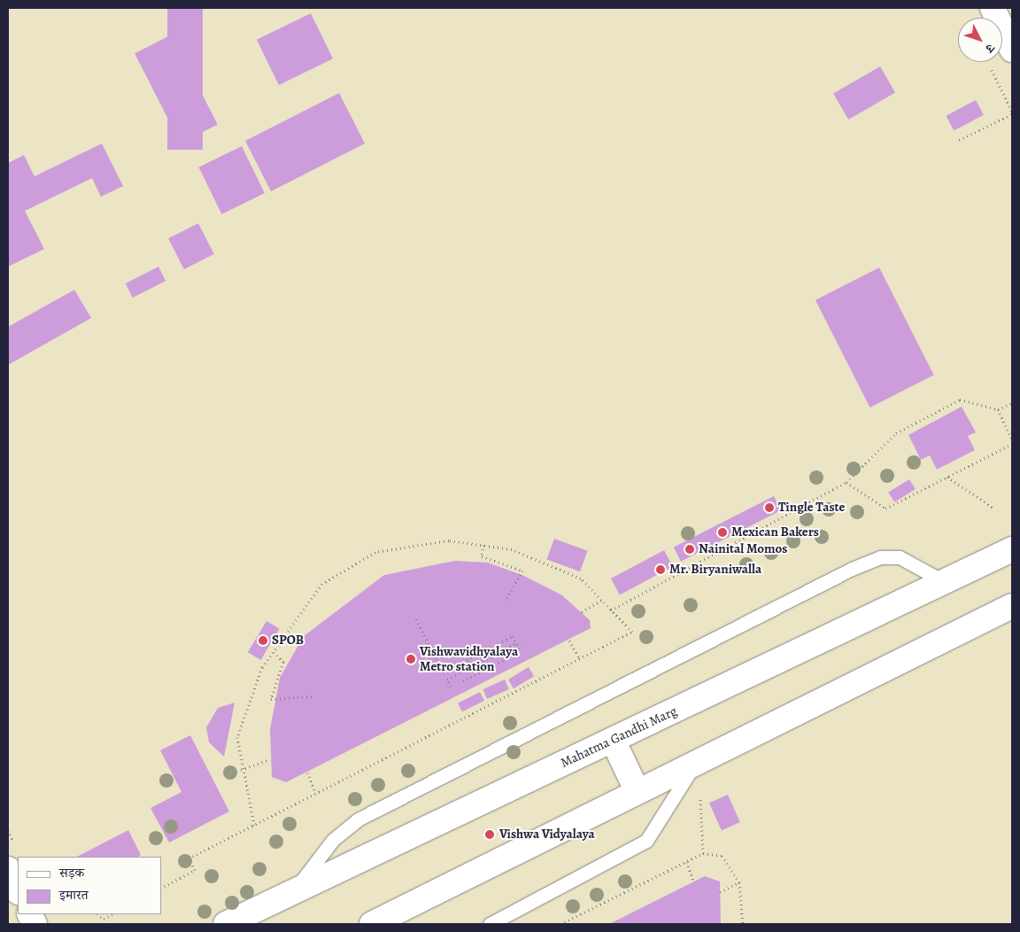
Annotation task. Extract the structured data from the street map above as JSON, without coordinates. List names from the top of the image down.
{
  "streets": {
    "main road": ["Mahatma Gandhi Marg"]
  },
  "places": [
    "Tingle Taste",
    "Mexican Bakers",
    "Nainital Momos",
    "Mr. Biryaniwalla",
    "SPOB",
    "Vishwavidhyalaya Metro station",
    "Vishwa Vidyalaya"
  ],
  "legend": ["सड़क", "इमारत"],
  "north": "bottom right"
}
